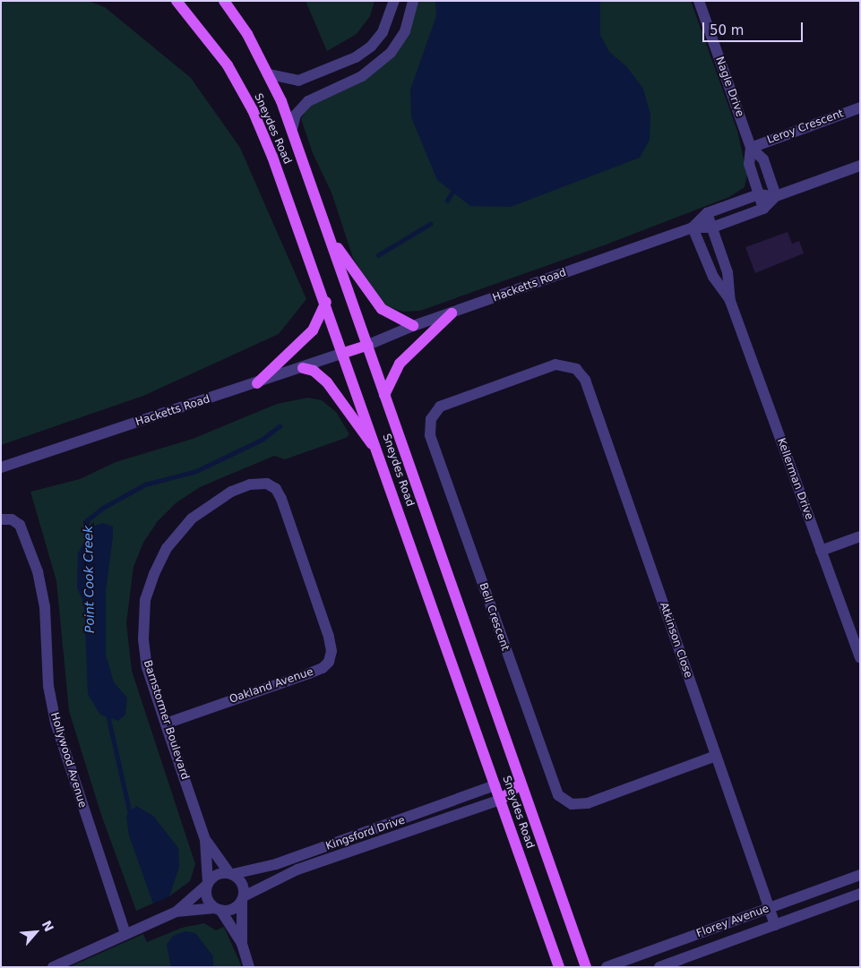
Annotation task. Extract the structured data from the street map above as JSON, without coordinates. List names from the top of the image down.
{
  "streets": {
    "main road": ["Sneydes Road"],
    "street": [
      "Nagle Drive",
      "Leroy Crescent",
      "Hacketts Road",
      "Kellerman Drive",
      "Bell Crescent",
      "Atkinson Close",
      "Oakland Avenue",
      "Barnstormer Boulevard",
      "Hollywood Avenue",
      "Kingsford Drive",
      "Florey Avenue"
    ]
  },
  "crossings": [
    ["Nagle Drive", "Leroy Crescent"],
    ["Nagle Drive", "Hacketts Road"],
    ["Sneydes Road", "Hacketts Road"],
    ["Sneydes Road", "Kingsford Drive"],
    ["Hacketts Road", "Kellerman Drive"],
    ["Bell Crescent", "Atkinson Close"],
    ["Atkinson Close", "Florey Avenue"],
    ["Oakland Avenue", "Barnstormer Boulevard"],
    ["Barnstormer Boulevard", "Kingsford Drive"]
  ],
  "water": ["Point Cook Creek"],
  "scale_bar": "50 m",
  "north": "top right"
}
